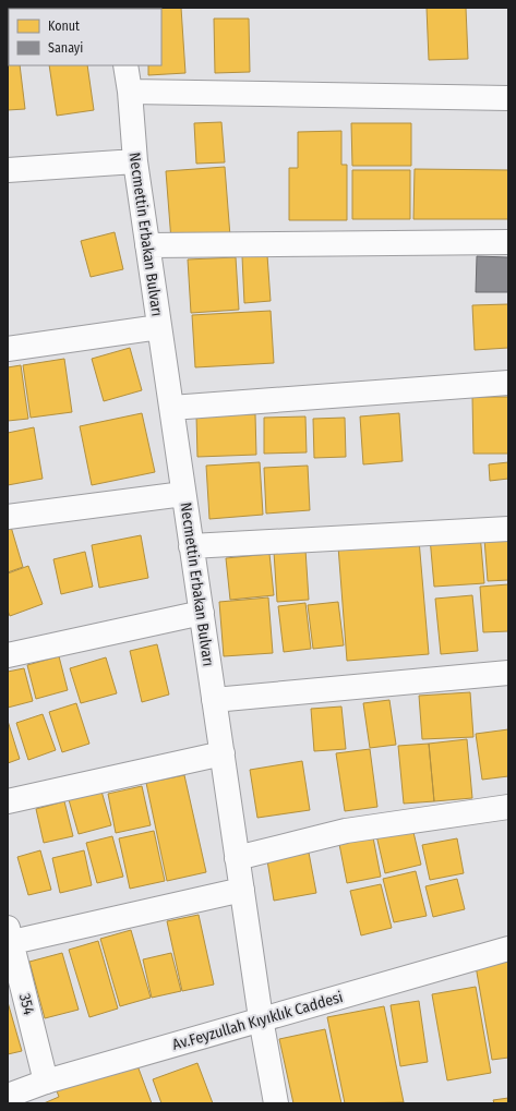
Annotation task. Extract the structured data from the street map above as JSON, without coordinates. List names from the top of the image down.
{
  "streets": {
    "street": ["Necmettin Erbakan Bulvarı", "354", "Av.Feyzullah Kıyıklık Caddesi"]
  },
  "crossings": [
    ["Necmettin Erbakan Bulvarı", "Av.Feyzullah Kıyıklık Caddesi"],
    ["354", "Av.Feyzullah Kıyıklık Caddesi"]
  ],
  "legend": ["Konut", "Sanayi"]
}
